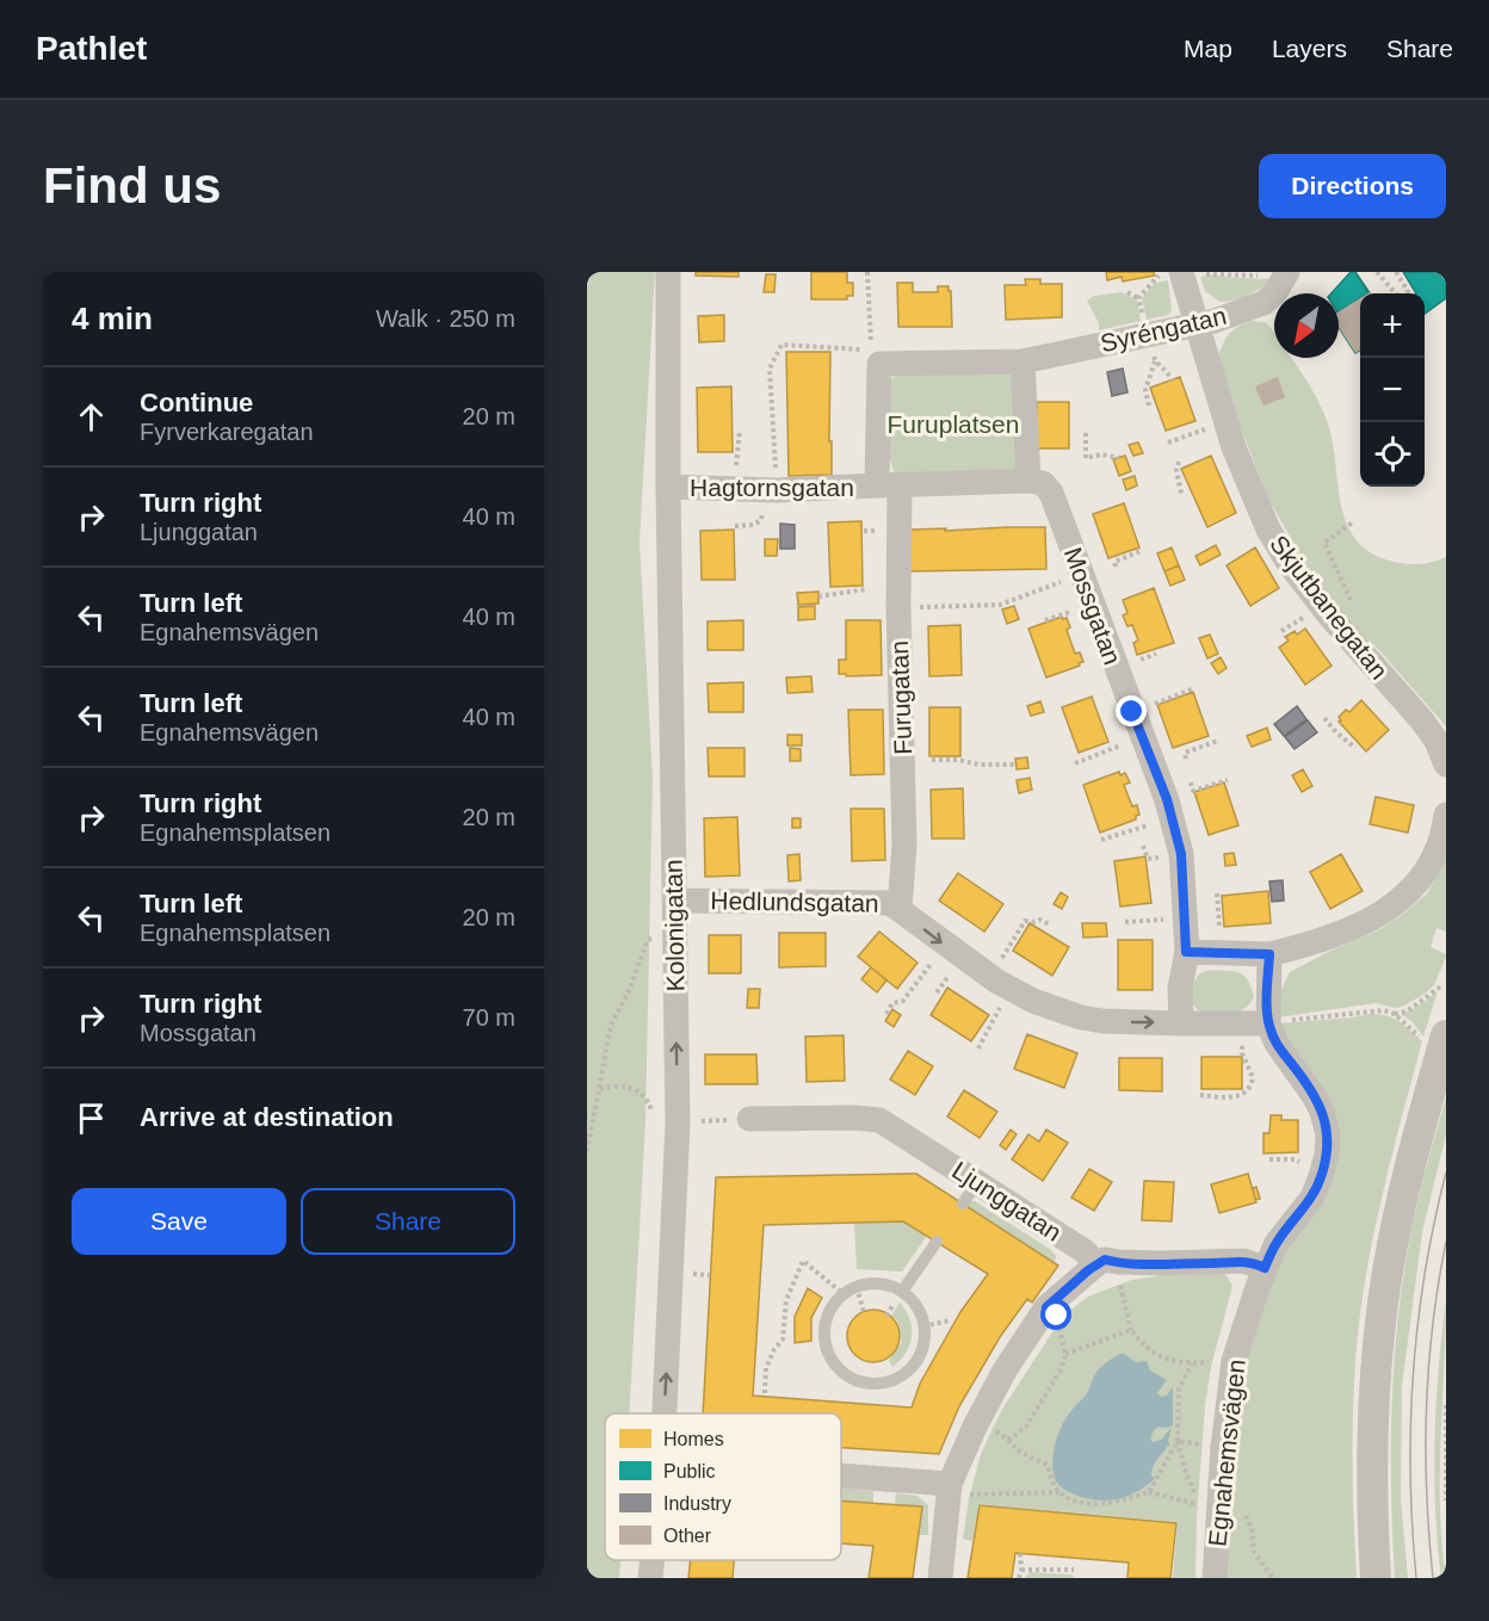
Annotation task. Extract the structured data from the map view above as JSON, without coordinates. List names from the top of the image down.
{
  "streets": {
    "street": [
      "Syréngatan",
      "Hagtornsgatan",
      "Mossgatan",
      "Skjutbanegatan",
      "Furugatan",
      "Hedlundsgatan",
      "Kolonigatan",
      "Ljunggatan",
      "Egnahemsvägen"
    ]
  },
  "crossings": [
    ["Syréngatan", "Skjutbanegatan"],
    ["Hagtornsgatan", "Furugatan"],
    ["Hagtornsgatan", "Kolonigatan"],
    ["Mossgatan", "Hedlundsgatan"],
    ["Furugatan", "Hedlundsgatan"],
    ["Hedlundsgatan", "Kolonigatan"],
    ["Hedlundsgatan", "Egnahemsvägen"]
  ],
  "one_way": ["Hedlundsgatan", "Kolonigatan"],
  "parks": ["Furuplatsen"],
  "legend": [
    "Homes",
    "Public",
    "Industry",
    "Other"
  ],
  "north": "bottom left",
  "page": {
    "header": "Pathlet",
    "nav": ["Map", "Layers", "Share"],
    "buttons": [
      "Directions",
      ["Save", "Share"]
    ],
    "title": "Find us",
    "heading": ["4 min", "Walk · 250 m"],
    "map_buttons": ["+", "−"],
    "list": [
      ["Continue", "Fyrverkaregatan", "20 m"],
      ["Turn right", "Ljunggatan", "40 m"],
      ["Turn left", "Egnahemsvägen", "40 m"],
      ["Turn left", "Egnahemsvägen", "40 m"],
      ["Turn right", "Egnahemsplatsen", "20 m"],
      ["Turn left", "Egnahemsplatsen", "20 m"],
      ["Turn right", "Mossgatan", "70 m"],
      "Arrive at destination"
    ]
  }
}
